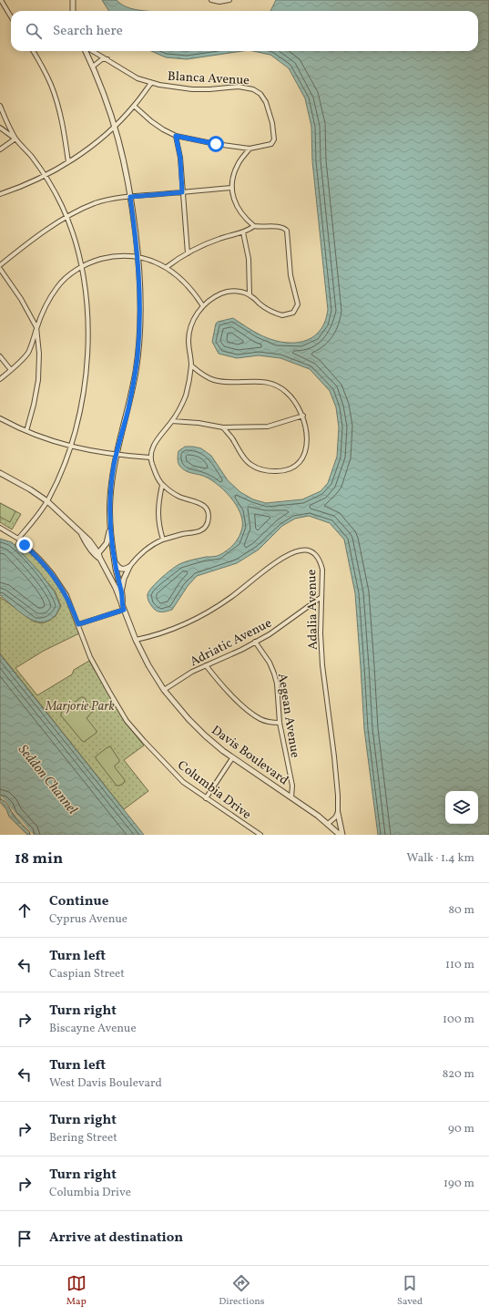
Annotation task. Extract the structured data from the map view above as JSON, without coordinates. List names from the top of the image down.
{
  "streets": {
    "street": [
      "Blanca Avenue",
      "Adalia Avenue",
      "Adriatic Avenue",
      "Aegean Avenue",
      "Davis Boulevard",
      "Columbia Drive"
    ]
  },
  "crossings": [
    ["Adalia Avenue", "Adriatic Avenue"],
    ["Adalia Avenue", "Davis Boulevard"],
    ["Adriatic Avenue", "Aegean Avenue"],
    ["Adriatic Avenue", "Davis Boulevard"],
    ["Aegean Avenue", "Davis Boulevard"]
  ],
  "water": ["Seddon Channel"],
  "parks": ["Marjorie Park"],
  "page": {
    "search": "Search here",
    "heading": ["18 min", "Walk · 1.4 km"],
    "list": [
      ["Continue", "Cyprus Avenue", "80 m"],
      ["Turn left", "Caspian Street", "110 m"],
      ["Turn right", "Biscayne Avenue", "100 m"],
      ["Turn left", "West Davis Boulevard", "820 m"],
      ["Turn right", "Bering Street", "90 m"],
      ["Turn right", "Columbia Drive", "190 m"],
      "Arrive at destination"
    ],
    "nav": ["Map", "Directions", "Saved"]
  }
}
